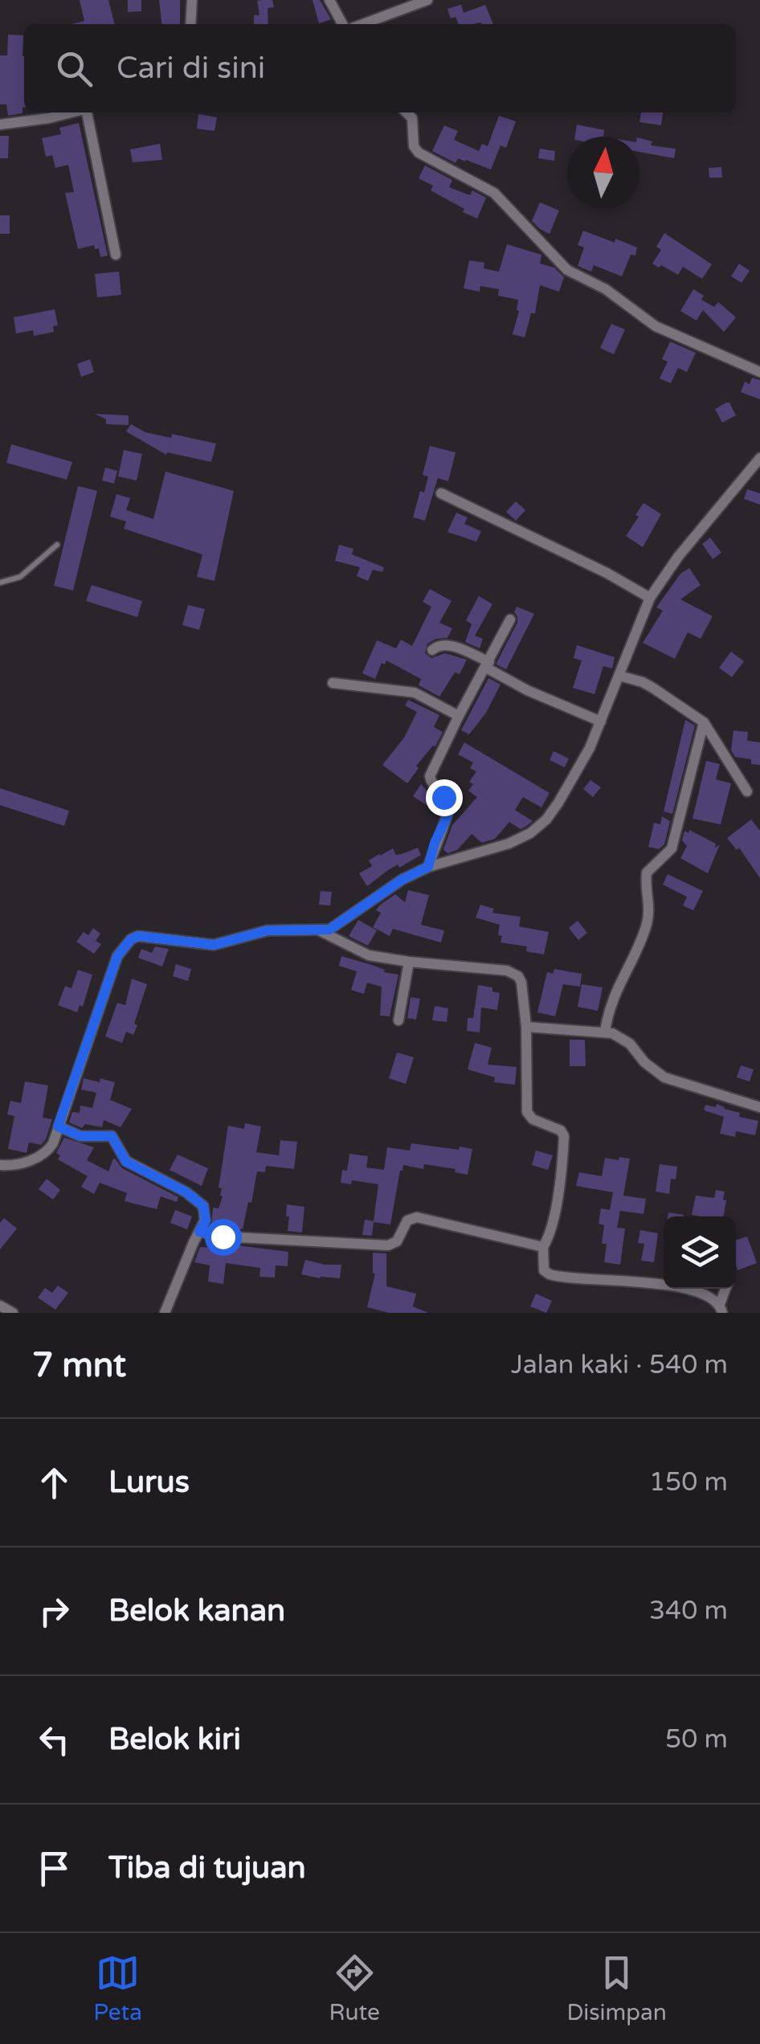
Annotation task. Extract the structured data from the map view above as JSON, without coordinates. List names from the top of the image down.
{
  "north": "top",
  "page": {
    "search": "Cari di sini",
    "heading": ["7 mnt", "Jalan kaki · 540 m"],
    "list": [
      ["Lurus", "150 m"],
      ["Belok kanan", "340 m"],
      ["Belok kiri", "50 m"],
      "Tiba di tujuan"
    ],
    "nav": ["Peta", "Rute", "Disimpan"]
  }
}
